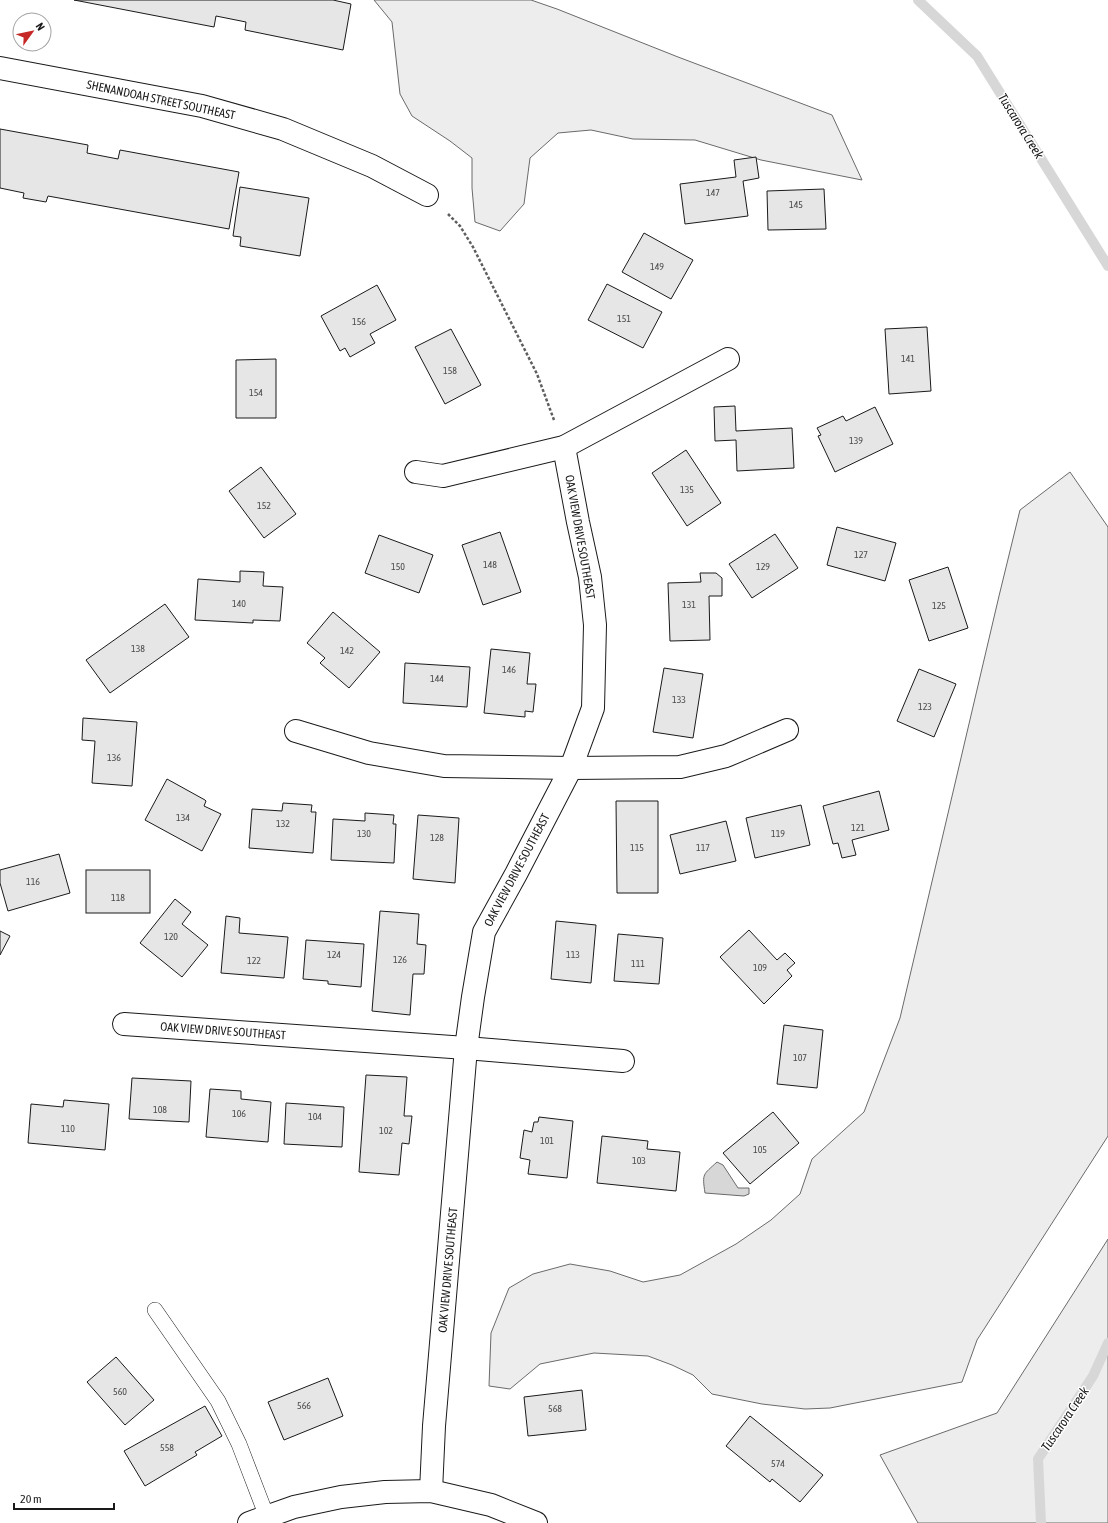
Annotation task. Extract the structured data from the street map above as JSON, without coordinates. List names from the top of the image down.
{
  "streets": {
    "street": ["SHENANDOAH STREET SOUTHEAST", "OAK VIEW DRIVE SOUTHEAST"]
  },
  "water": ["Tuscarora Creek"],
  "house_numbers": [
    "147",
    "145",
    "149",
    "151",
    "156",
    "141",
    "158",
    "154",
    "139",
    "135",
    "152",
    "127",
    "148",
    "150",
    "129",
    "140",
    "131",
    "125",
    "138",
    "142",
    "146",
    "144",
    "133",
    "123",
    "136",
    "134",
    "132",
    "121",
    "130",
    "119",
    "128",
    "115",
    "117",
    "116",
    "118",
    "120",
    "124",
    "113",
    "126",
    "122",
    "111",
    "109",
    "107",
    "108",
    "106",
    "104",
    "110",
    "102",
    "101",
    "105",
    "103",
    "560",
    "566",
    "568",
    "558",
    "574"
  ],
  "scale_bar": "20 m",
  "north": "top right"
}
